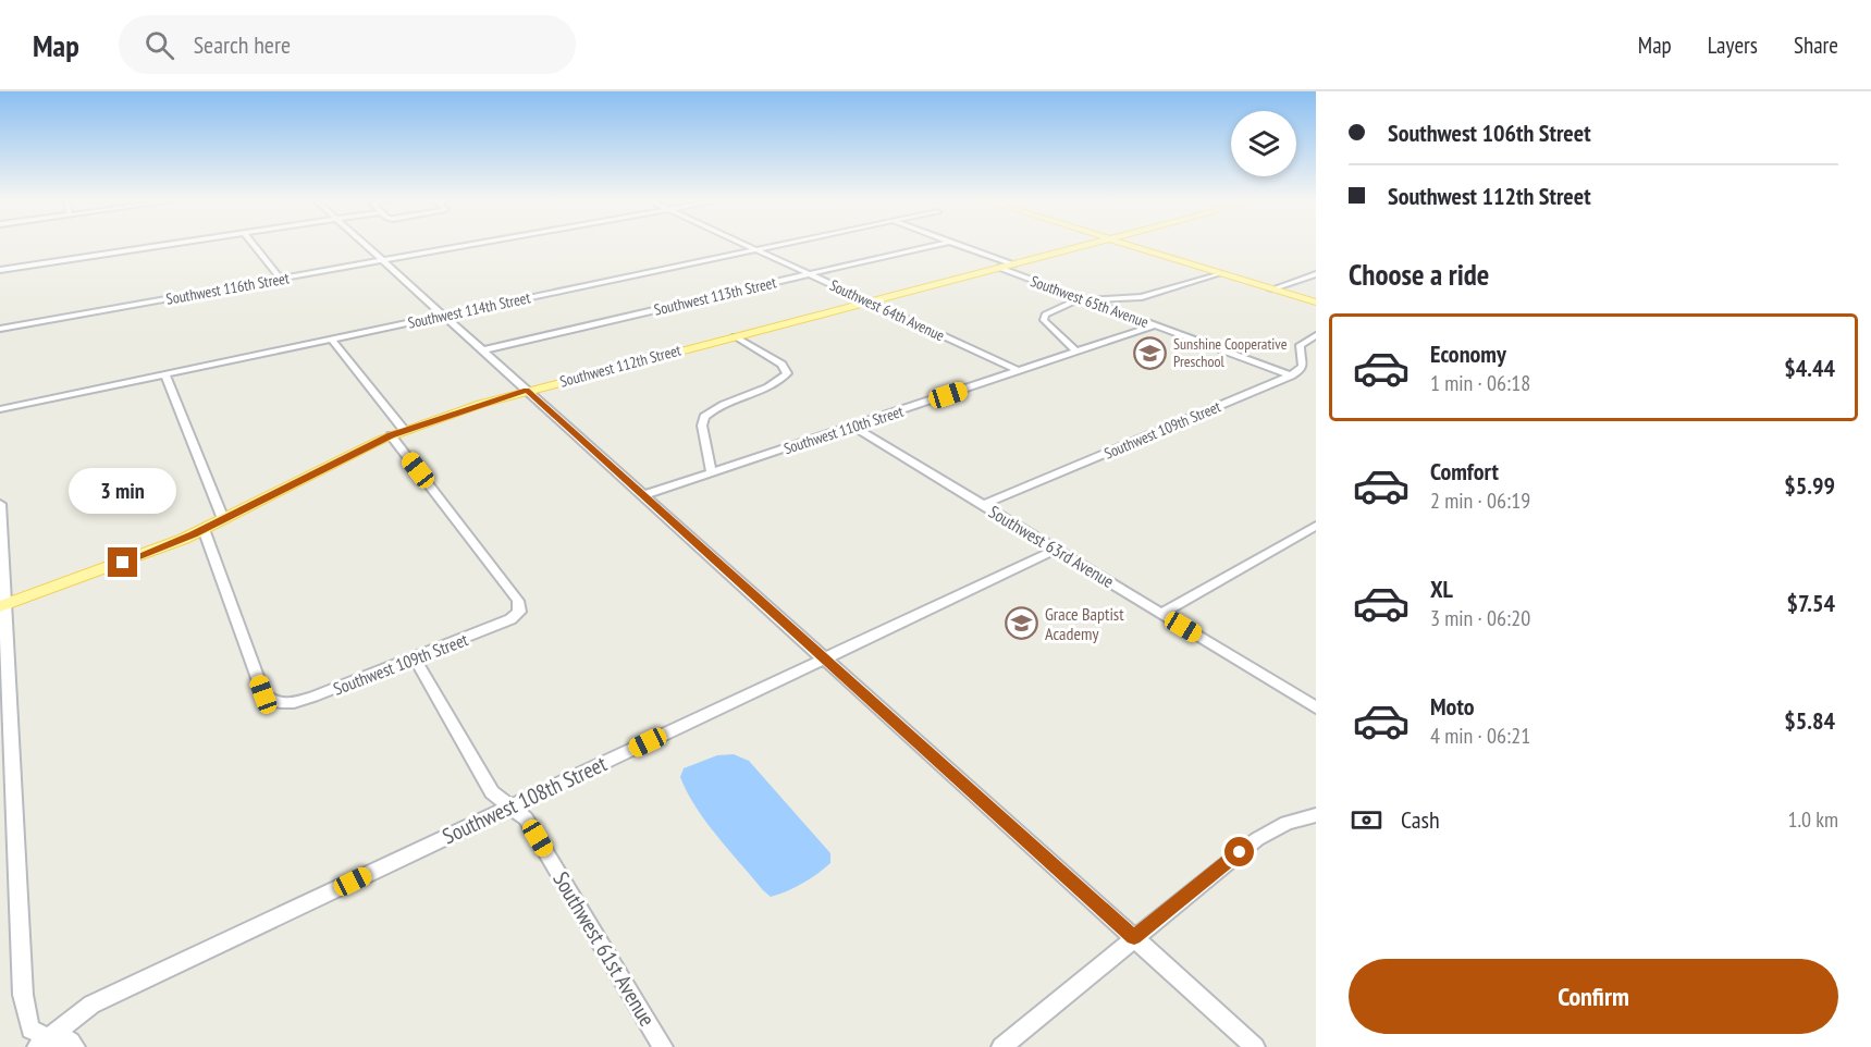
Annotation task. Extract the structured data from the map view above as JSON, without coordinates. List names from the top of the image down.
{
  "streets": {
    "main road": ["Southwest 112th Street"],
    "street": [
      "Southwest 116th Street",
      "Southwest 113th Street",
      "Southwest 65th Avenue",
      "Southwest 114th Street",
      "Southwest 64th Avenue",
      "Southwest 110th Street",
      "Southwest 109th Street",
      "Southwest 63rd Avenue",
      "Southwest 108th Street",
      "Southwest 61st Avenue"
    ]
  },
  "crossings": [
    ["Southwest 113th Street", "Southwest 64th Avenue"],
    ["Southwest 65th Avenue", "Southwest 112th Street"],
    ["Southwest 65th Avenue", "Southwest 110th Street"],
    ["Southwest 65th Avenue", "Southwest 109th Street"],
    ["Southwest 114th Street", "Southwest 64th Avenue"],
    ["Southwest 64th Avenue", "Southwest 112th Street"],
    ["Southwest 64th Avenue", "Southwest 110th Street"],
    ["Southwest 112th Street", "Southwest 109th Street"],
    ["Southwest 110th Street", "Southwest 63rd Avenue"],
    ["Southwest 109th Street", "Southwest 63rd Avenue"],
    ["Southwest 109th Street", "Southwest 61st Avenue"],
    ["Southwest 63rd Avenue", "Southwest 108th Street"],
    ["Southwest 108th Street", "Southwest 61st Avenue"]
  ],
  "places": {
    "school or university": ["Sunshine Cooperative Preschool", "Grace Baptist Academy"]
  },
  "page": {
    "header": "Map",
    "search": "Search here",
    "nav": ["Map", "Layers", "Share"],
    "banner": ["Southwest 106th Street", "Southwest 112th Street"],
    "heading": "Choose a ride",
    "list": [
      {
        "name": "Economy",
        "note": "1 min · 06:18",
        "value": "$4.44"
      },
      {
        "name": "Comfort",
        "note": "2 min · 06:19",
        "value": "$5.99"
      },
      {
        "name": "XL",
        "note": "3 min · 06:20",
        "value": "$7.54"
      },
      {
        "name": "Moto",
        "note": "4 min · 06:21",
        "value": "$5.84"
      }
    ],
    "bubble": "3 min",
    "pay": ["Cash", "1.0 km"],
    "buttons": "Confirm"
  }
}
